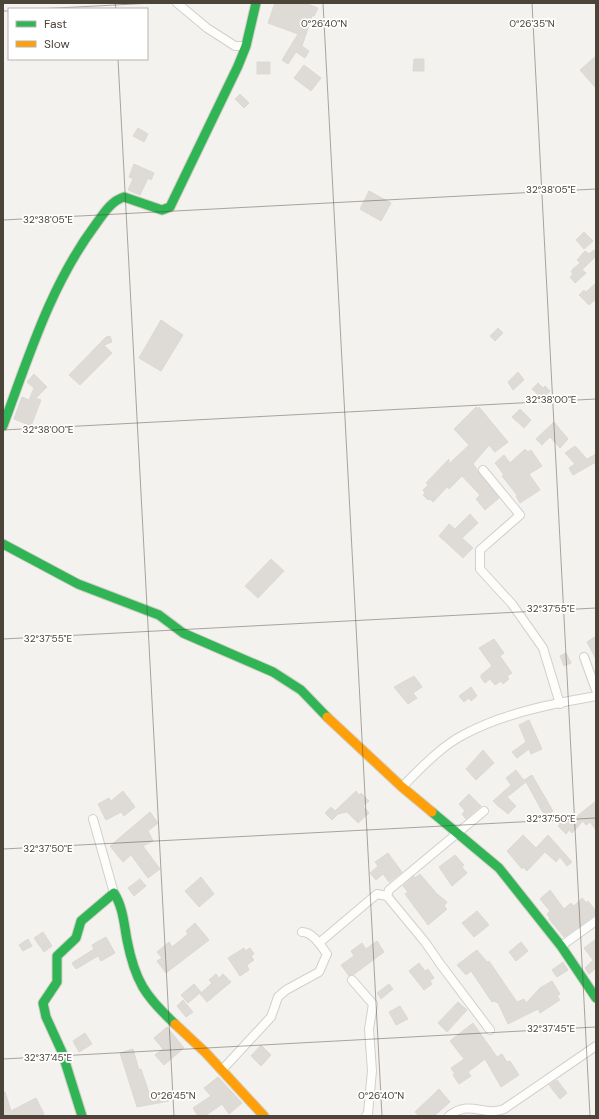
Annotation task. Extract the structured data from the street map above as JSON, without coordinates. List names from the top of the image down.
{
  "legend": ["Fast", "Slow"],
  "coordinates": [
    "0°26'40\"N",
    "0°26'35\"N",
    "32°38'05\"E",
    "32°38'00\"E",
    "32°37'55\"E",
    "32°37'50\"E",
    "32°37'45\"E",
    "0°26'45\"N"
  ]
}
